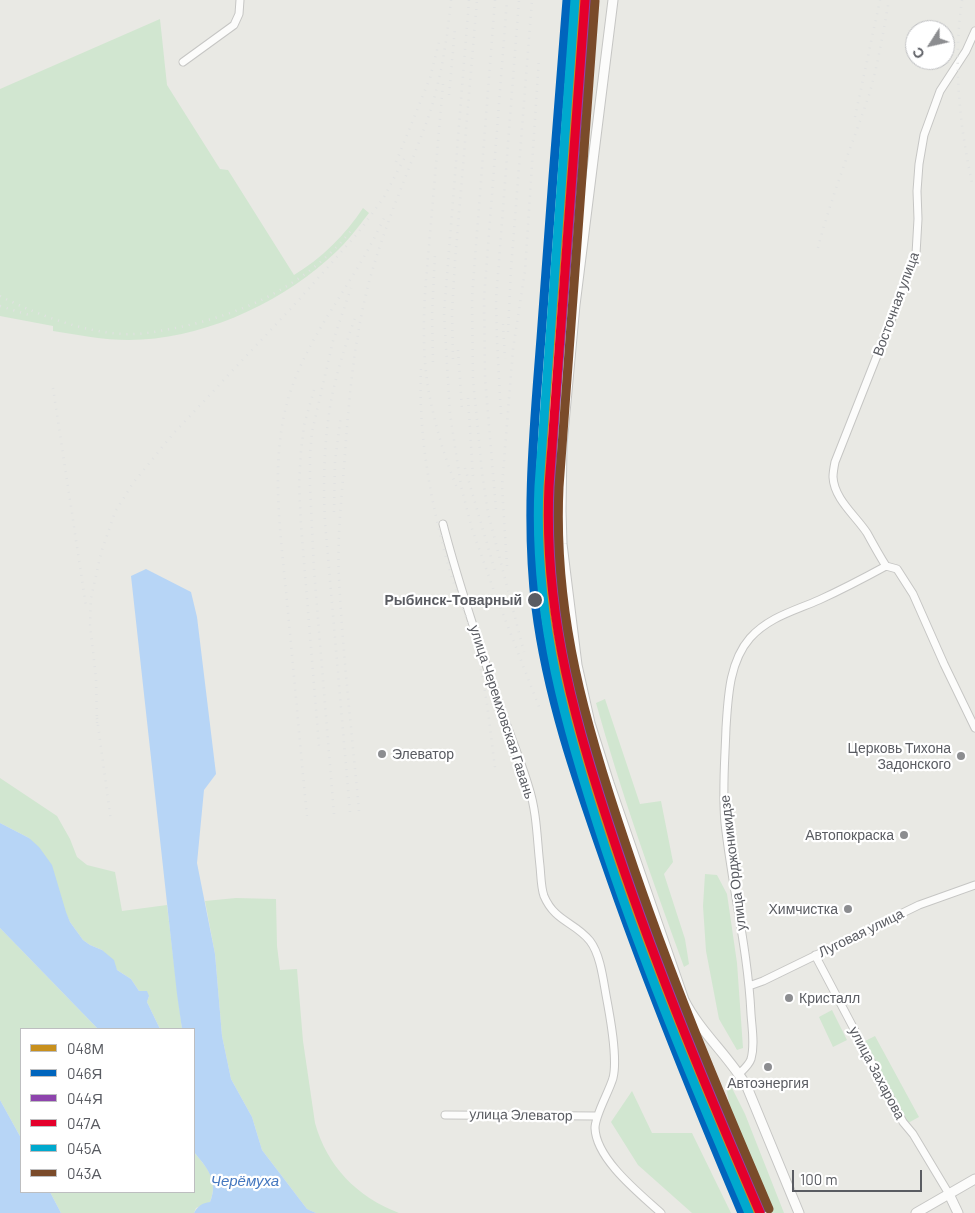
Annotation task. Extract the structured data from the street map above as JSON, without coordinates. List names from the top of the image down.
{
  "streets": {
    "street": [
      "Восточная улица",
      "улица Черемховская Гавань",
      "улица Орджоникидзе",
      "Луговая улица",
      "улица Захарова",
      "улица Элеватор"
    ]
  },
  "crossings": [
    ["Восточная улица", "улица Орджоникидзе"],
    ["улица Черемховская Гавань", "улица Элеватор"],
    ["улица Орджоникидзе", "Луговая улица"],
    ["Луговая улица", "улица Захарова"]
  ],
  "water": ["Черёмуха"],
  "places": [
    "Рыбинск-Товарный",
    "Элеватор",
    "Церковь Тихона Задонского",
    "Автопокраска",
    "Химчистка",
    "Кристалл",
    "Автоэнергия"
  ],
  "lines": [
    "transit line 048М",
    "transit line 046Я",
    "transit line 047А",
    "transit line 045А",
    "transit line 044Я",
    "transit line 043А"
  ],
  "legend": [
    "048М",
    "046Я",
    "044Я",
    "047А",
    "045А",
    "043А"
  ],
  "scale_bar": "100 m",
  "north": "bottom left"
}
